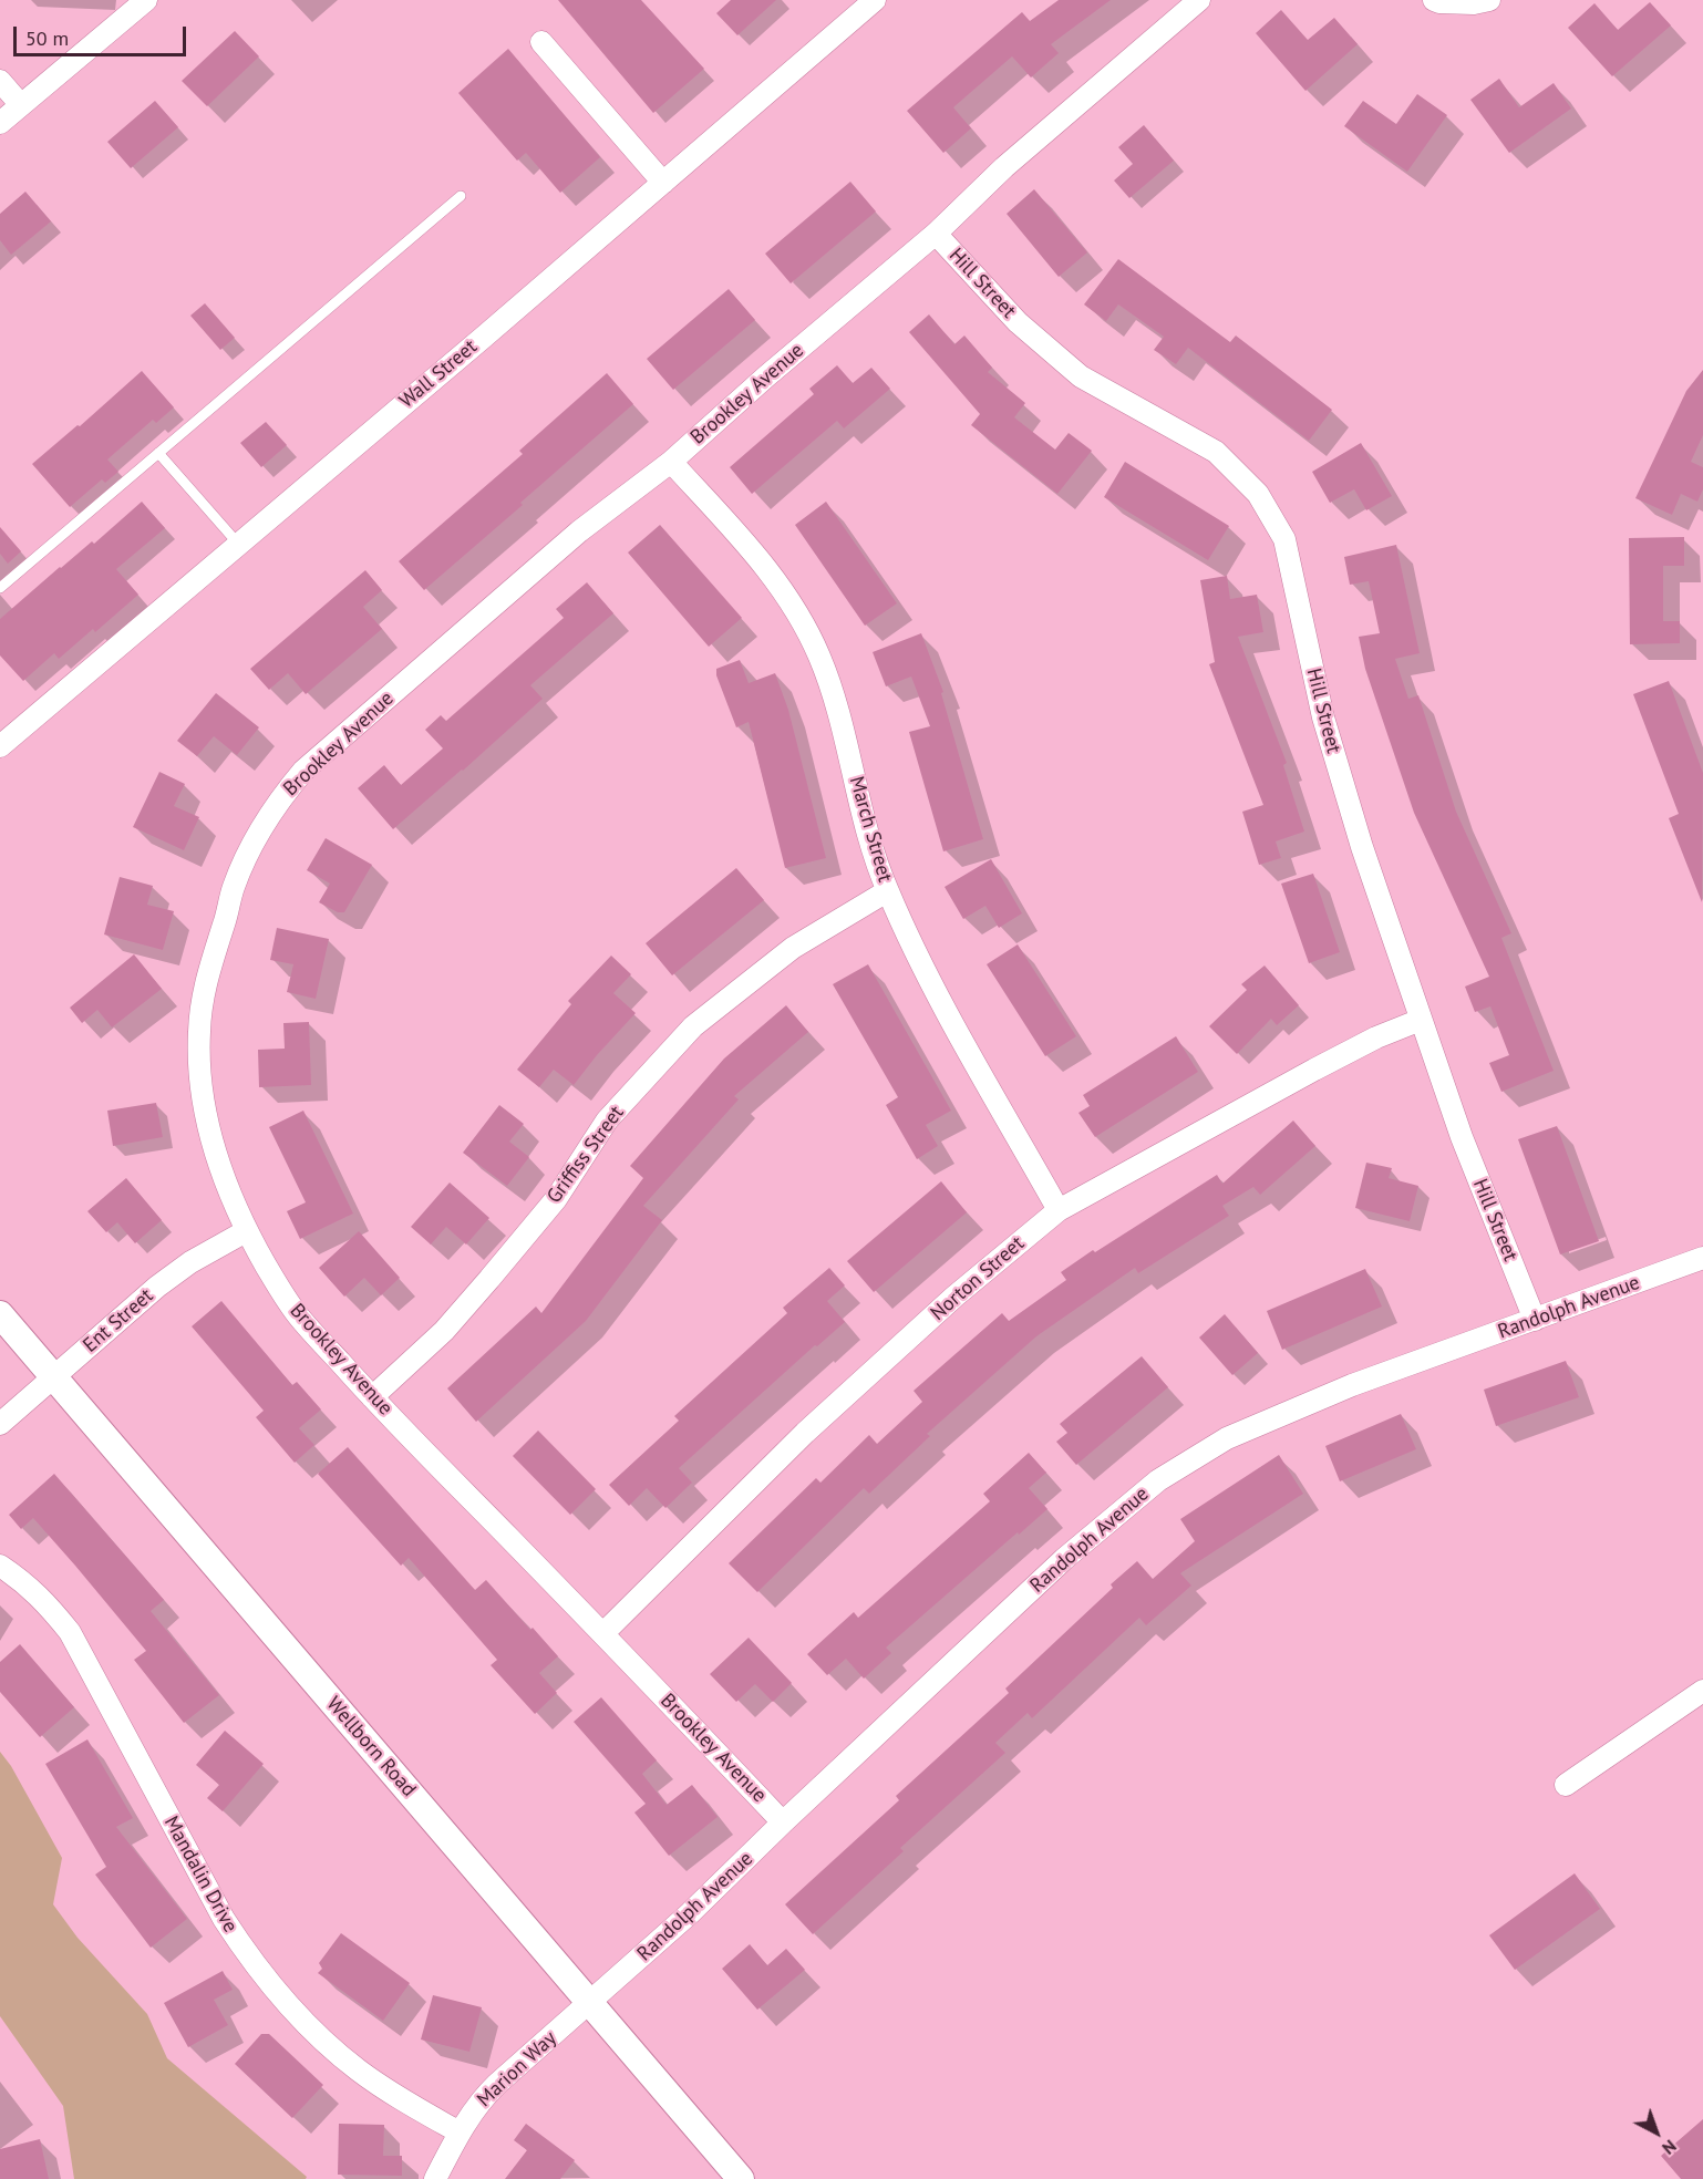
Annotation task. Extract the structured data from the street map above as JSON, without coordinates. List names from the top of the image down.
{
  "streets": {
    "street": [
      "Hill Street",
      "Wall Street",
      "Brookley Avenue",
      "March Street",
      "Griffiss Street",
      "Norton Street",
      "Randolph Avenue",
      "Ent Street",
      "Wellborn Road",
      "Mandalin Drive",
      "Marion Way"
    ]
  },
  "crossings": [
    ["Hill Street", "Brookley Avenue"],
    ["Hill Street", "Norton Street"],
    ["Hill Street", "Randolph Avenue"],
    ["Brookley Avenue", "March Street"],
    ["Brookley Avenue", "Griffiss Street"],
    ["Brookley Avenue", "Norton Street"],
    ["Brookley Avenue", "Randolph Avenue"],
    ["Brookley Avenue", "Ent Street"],
    ["March Street", "Griffiss Street"],
    ["March Street", "Norton Street"],
    ["Randolph Avenue", "Wellborn Road"],
    ["Randolph Avenue", "Marion Way"],
    ["Ent Street", "Wellborn Road"],
    ["Wellborn Road", "Marion Way"],
    ["Mandalin Drive", "Marion Way"]
  ],
  "scale_bar": "50 m",
  "north": "bottom right"
}
